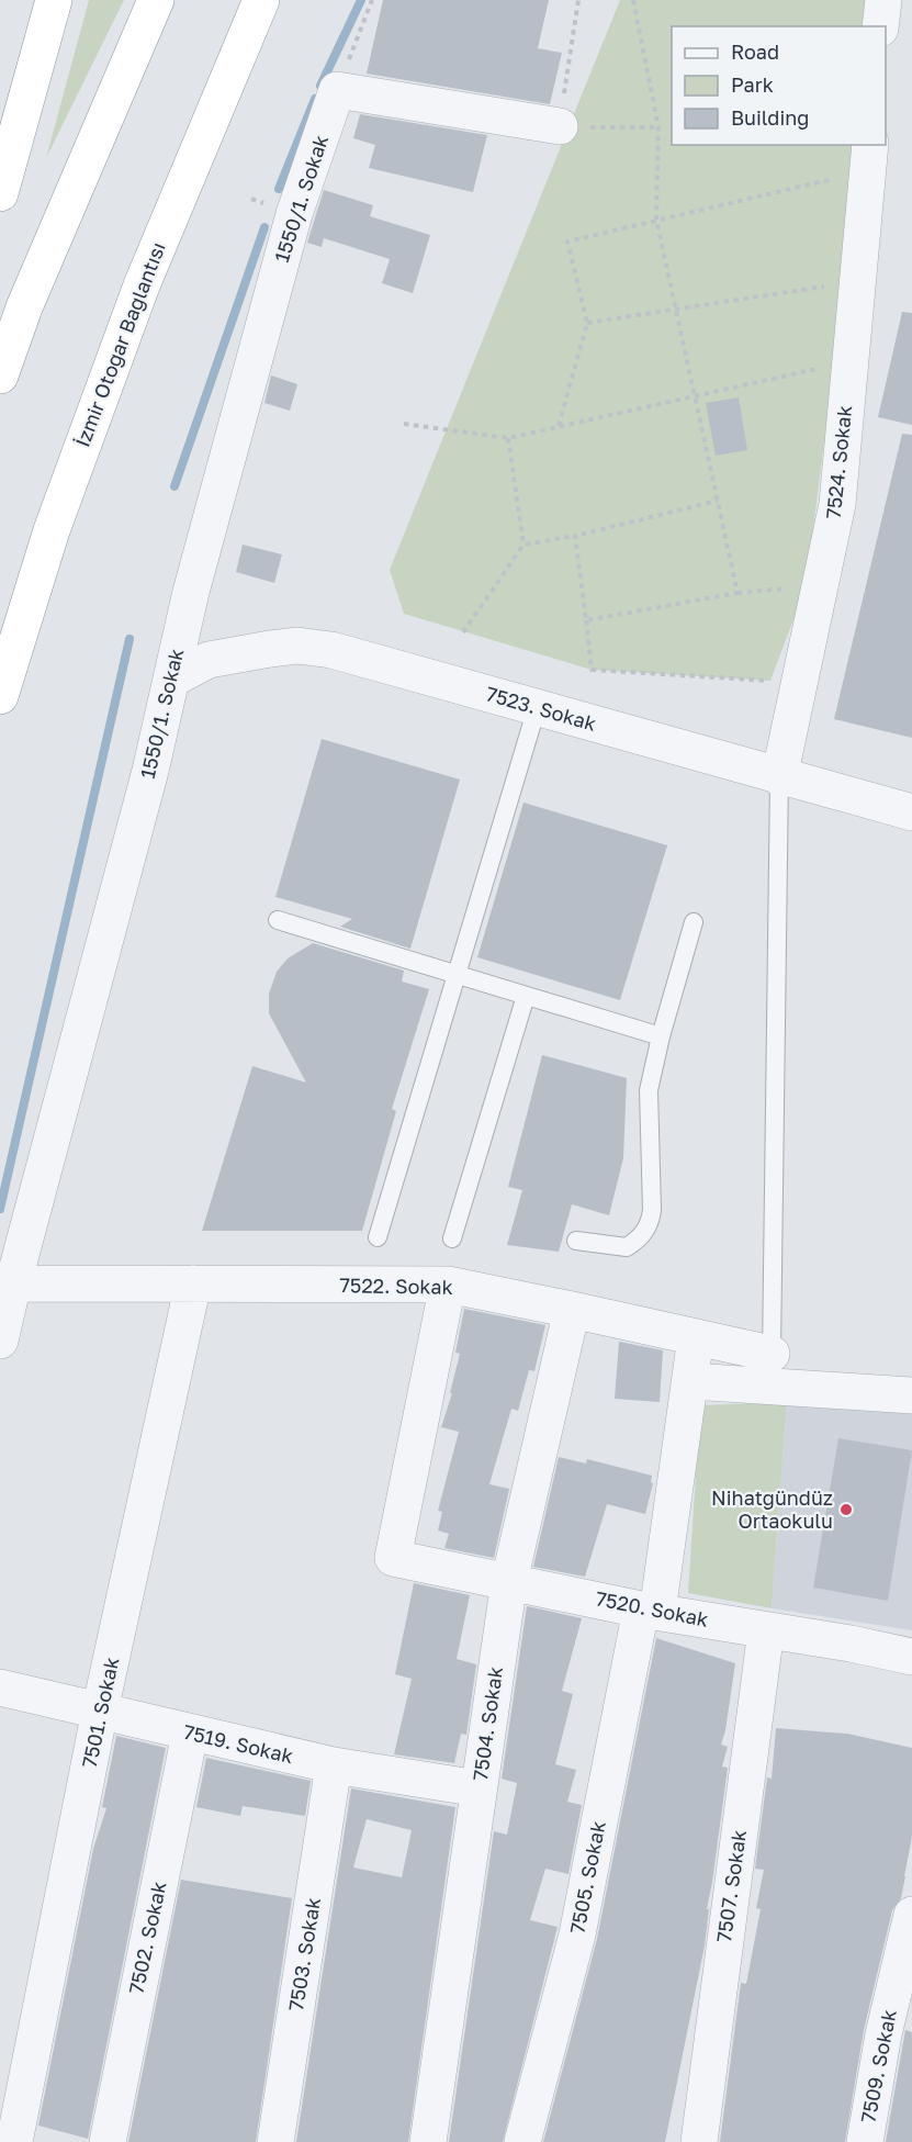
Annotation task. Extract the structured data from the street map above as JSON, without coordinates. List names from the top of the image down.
{
  "streets": {
    "highway": ["İzmir Otogar Bağlantısı"],
    "street": [
      "1550/1. Sokak",
      "7524. Sokak",
      "7523. Sokak",
      "7522. Sokak",
      "7520. Sokak",
      "7501. Sokak",
      "7504. Sokak",
      "7519. Sokak",
      "7505. Sokak",
      "7507. Sokak",
      "7502. Sokak",
      "7503. Sokak",
      "7509. Sokak"
    ]
  },
  "crossings": [
    ["1550/1. Sokak", "7523. Sokak"],
    ["1550/1. Sokak", "7522. Sokak"],
    ["7524. Sokak", "7523. Sokak"],
    ["7522. Sokak", "7520. Sokak"],
    ["7522. Sokak", "7501. Sokak"],
    ["7522. Sokak", "7504. Sokak"],
    ["7522. Sokak", "7505. Sokak"],
    ["7520. Sokak", "7504. Sokak"],
    ["7520. Sokak", "7505. Sokak"],
    ["7520. Sokak", "7507. Sokak"],
    ["7501. Sokak", "7519. Sokak"],
    ["7504. Sokak", "7519. Sokak"],
    ["7519. Sokak", "7502. Sokak"],
    ["7519. Sokak", "7503. Sokak"]
  ],
  "places": ["Nihatgündüz Ortaokulu"],
  "legend": ["Road", "Park", "Building"]
}
